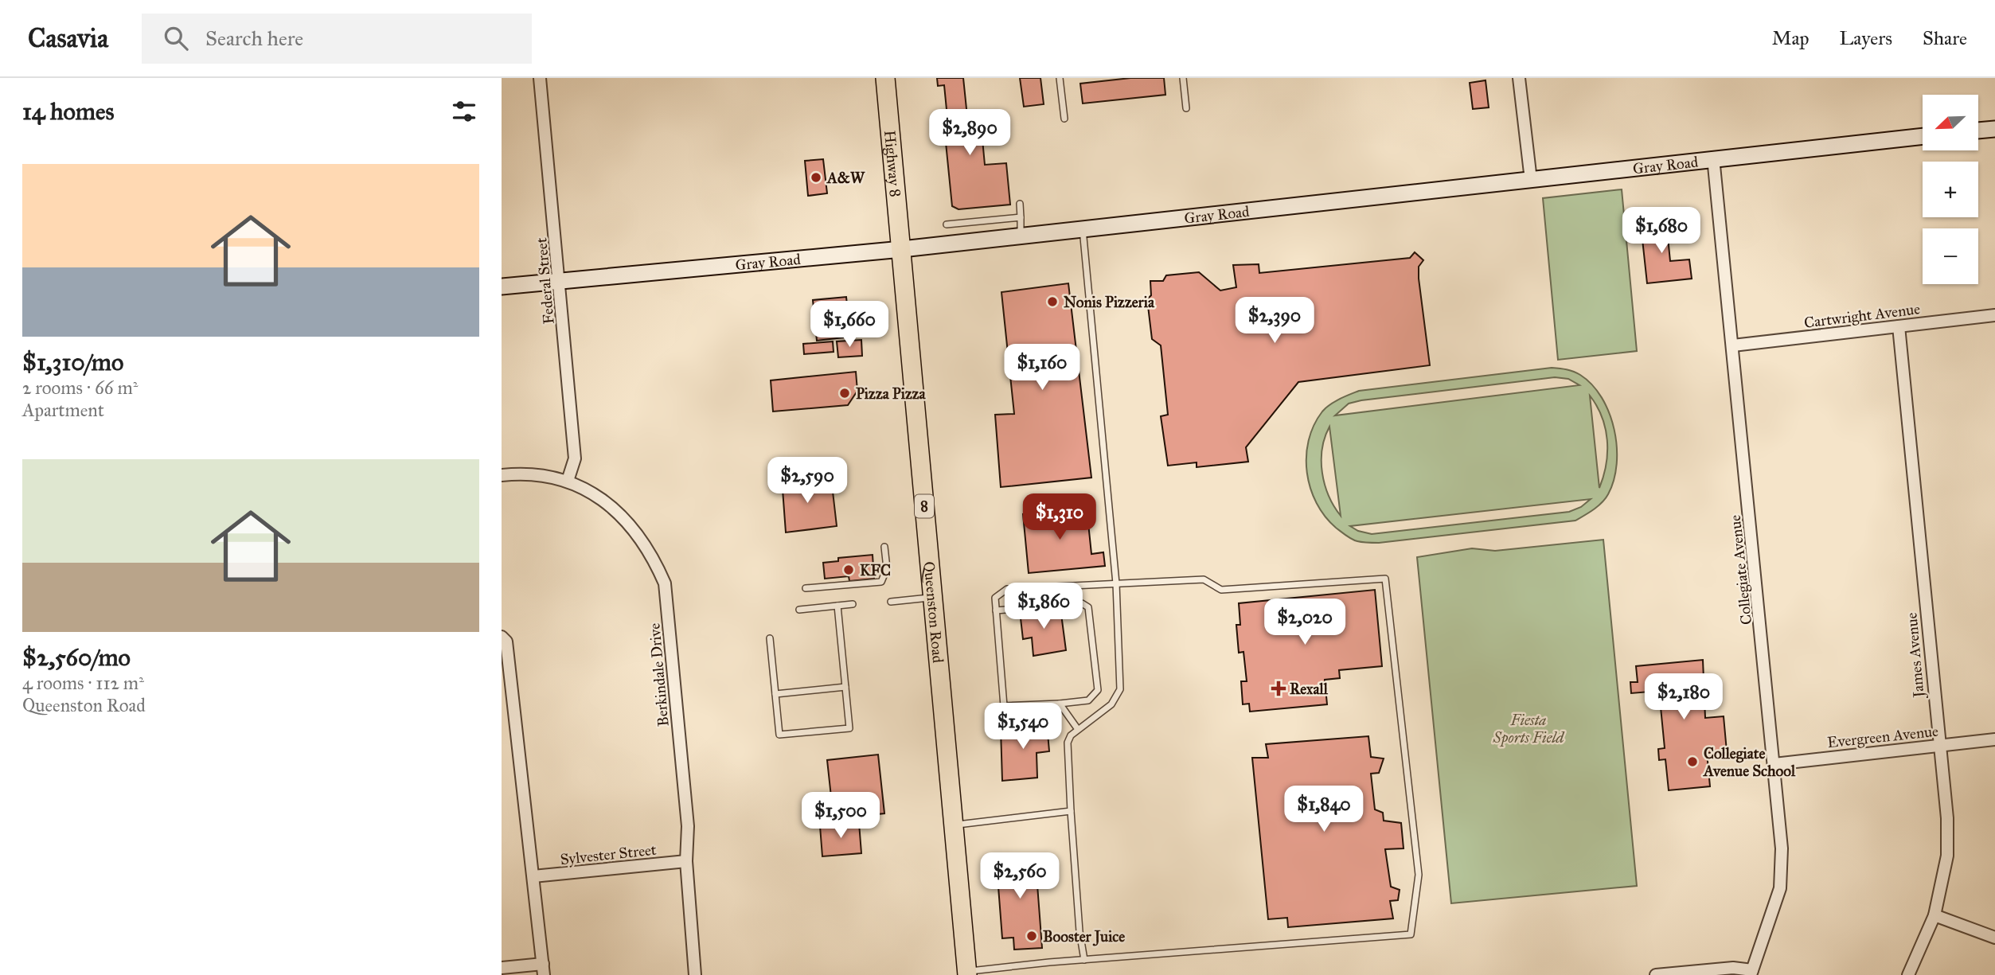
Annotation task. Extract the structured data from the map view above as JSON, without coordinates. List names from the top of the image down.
{
  "streets": {
    "main road": [
      "Highway 8",
      "Gray Road",
      "8",
      "Queenston Road"
    ],
    "street": [
      "Federal Street",
      "Cartwright Avenue",
      "Collegiate Avenue",
      "James Avenue",
      "Berkindale Drive",
      "Evergreen Avenue",
      "Sylvester Street"
    ]
  },
  "crossings": [
    ["Highway 8", "Gray Road"],
    ["Highway 8", "Queenston Road"],
    ["Gray Road", "Federal Street"],
    ["Gray Road", "Collegiate Avenue"],
    ["Gray Road", "Queenston Road"],
    ["Federal Street", "Berkindale Drive"],
    ["Cartwright Avenue", "Collegiate Avenue"],
    ["Cartwright Avenue", "James Avenue"],
    ["Collegiate Avenue", "Evergreen Avenue"],
    ["James Avenue", "Evergreen Avenue"],
    ["Berkindale Drive", "Sylvester Street"]
  ],
  "parks": ["Fiesta Sports Field"],
  "places": {
    "other": [
      "A&W",
      "Nonis Pizzeria",
      "Pizza Pizza",
      "KFC",
      "Collegiate Avenue School",
      "Booster Juice"
    ],
    "health": ["Rexall"]
  },
  "north": "bottom left",
  "page": {
    "header": "Casavia",
    "search": "Search here",
    "nav": ["Map", "Layers", "Share"],
    "heading": "14 homes",
    "map_buttons": ["+", "−"],
    "price": [
      "$2,890",
      "$1,680",
      "$2,390",
      "$1,660",
      "$1,160",
      "$2,590",
      "$1,310",
      "$1,860",
      "$2,020",
      "$2,180",
      "$1,540",
      "$1,840",
      "$1,500",
      "$2,560"
    ],
    "list": [
      {
        "name": "$1,310/mo",
        "note": "2 rooms · 66 m² · Apartment"
      },
      {
        "name": "$2,560/mo",
        "note": "4 rooms · 112 m² · Queenston Road"
      }
    ]
  }
}
